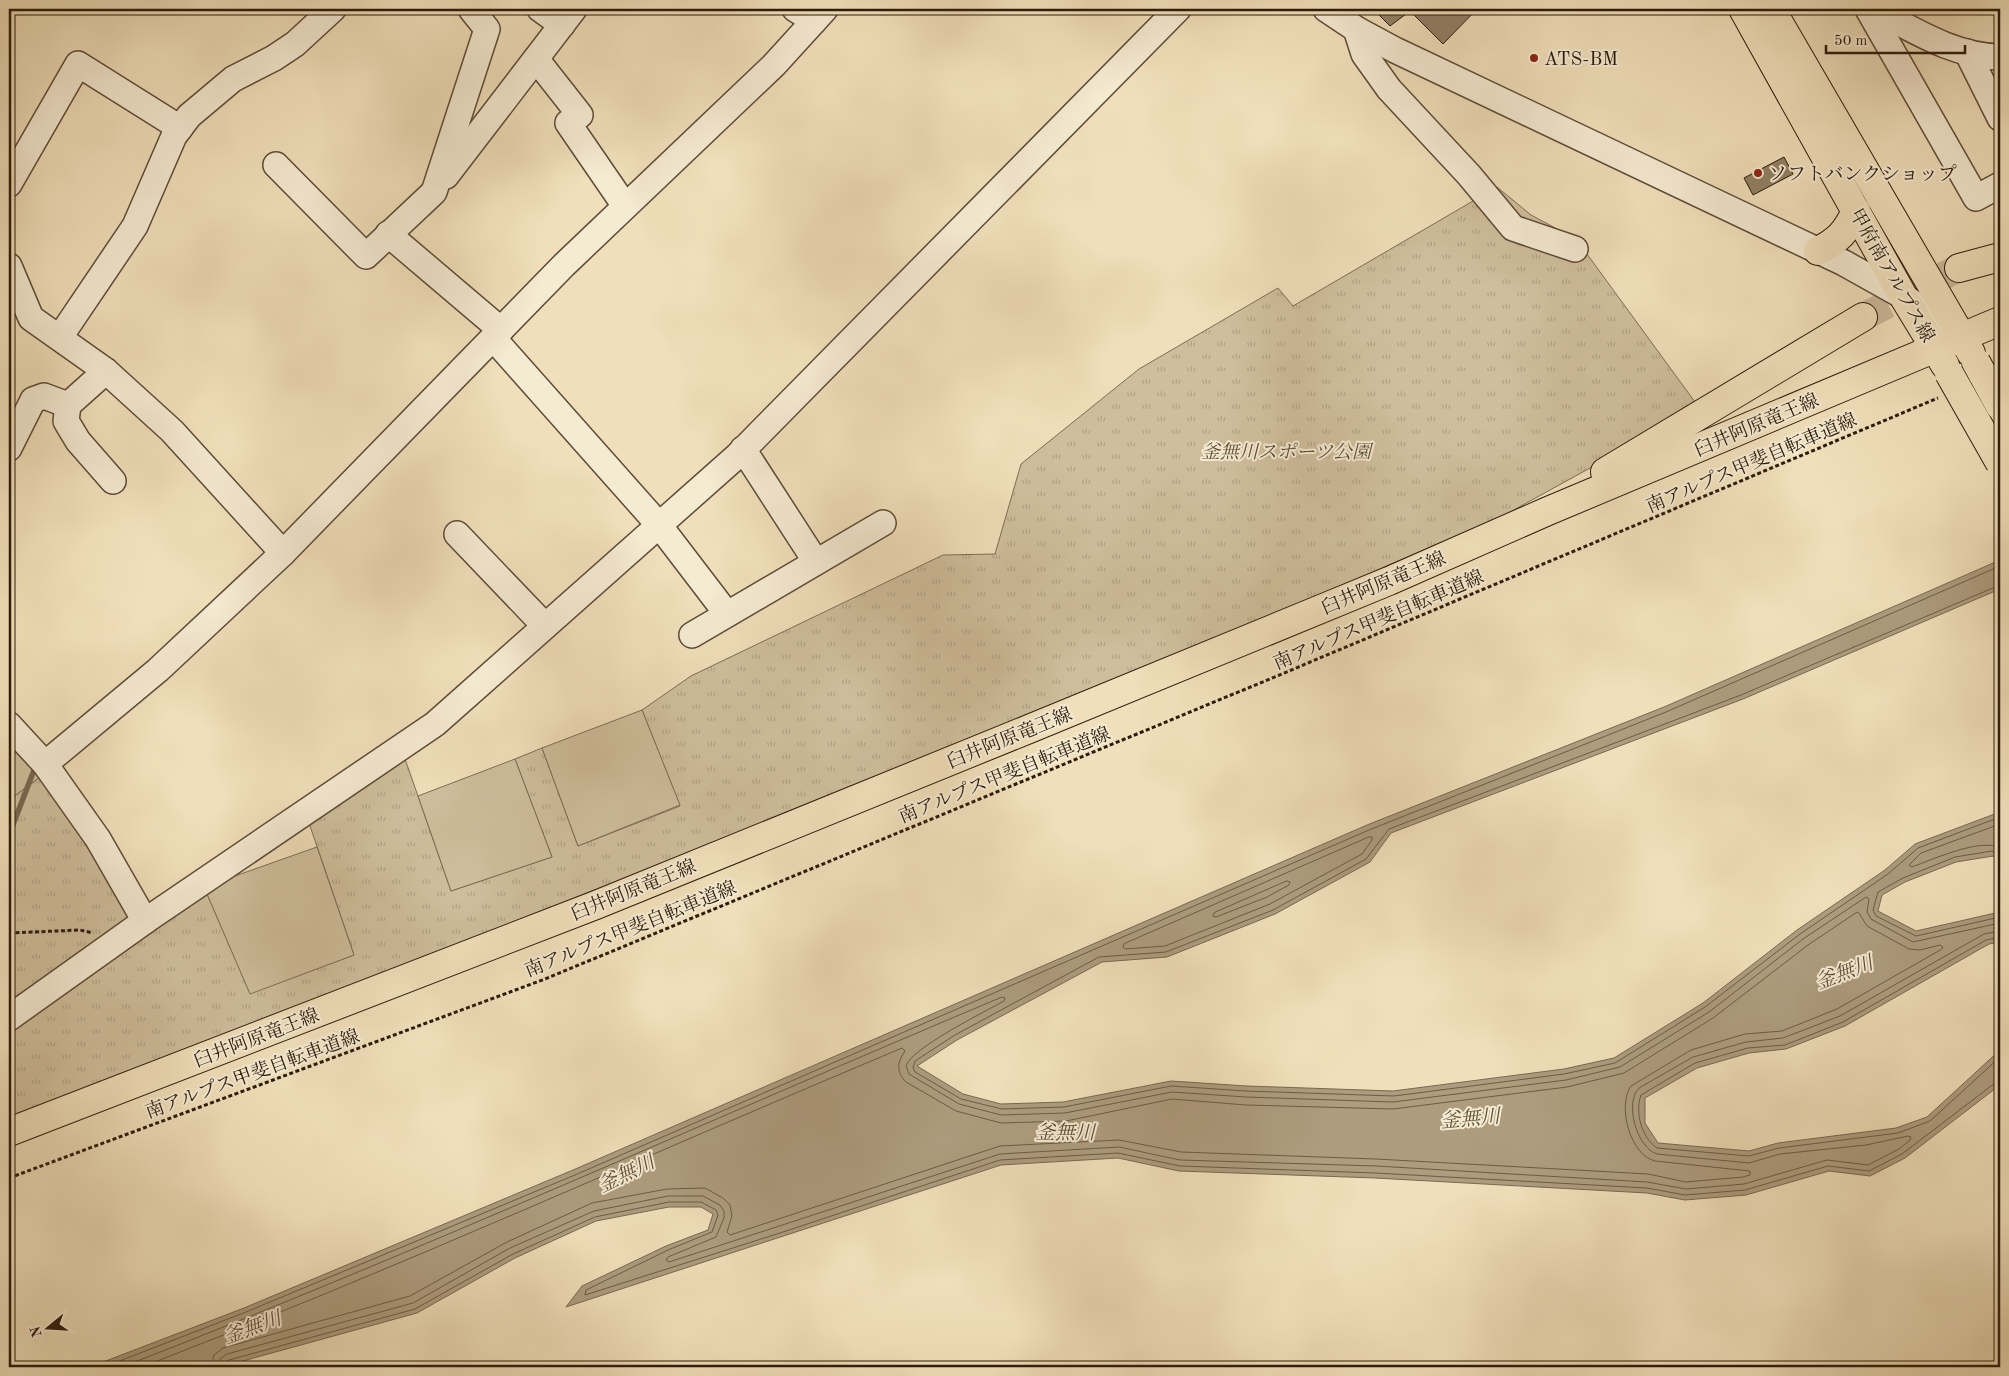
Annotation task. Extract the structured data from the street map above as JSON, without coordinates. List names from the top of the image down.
{
  "streets": {
    "main road": ["甲府南アルプス線", "臼井阿原竜王線"],
    "path": ["南アルプス甲斐自転車道線"]
  },
  "crossings": [
    ["甲府南アルプス線", "臼井阿原竜王線"],
    ["甲府南アルプス線", "南アルプス甲斐自転車道線"]
  ],
  "water": ["釜無川"],
  "parks": ["釜無川スポーツ公園"],
  "places": ["ATS-BM", "ソフトバンクショップ"],
  "scale_bar": "50 m",
  "north": "left"
}
